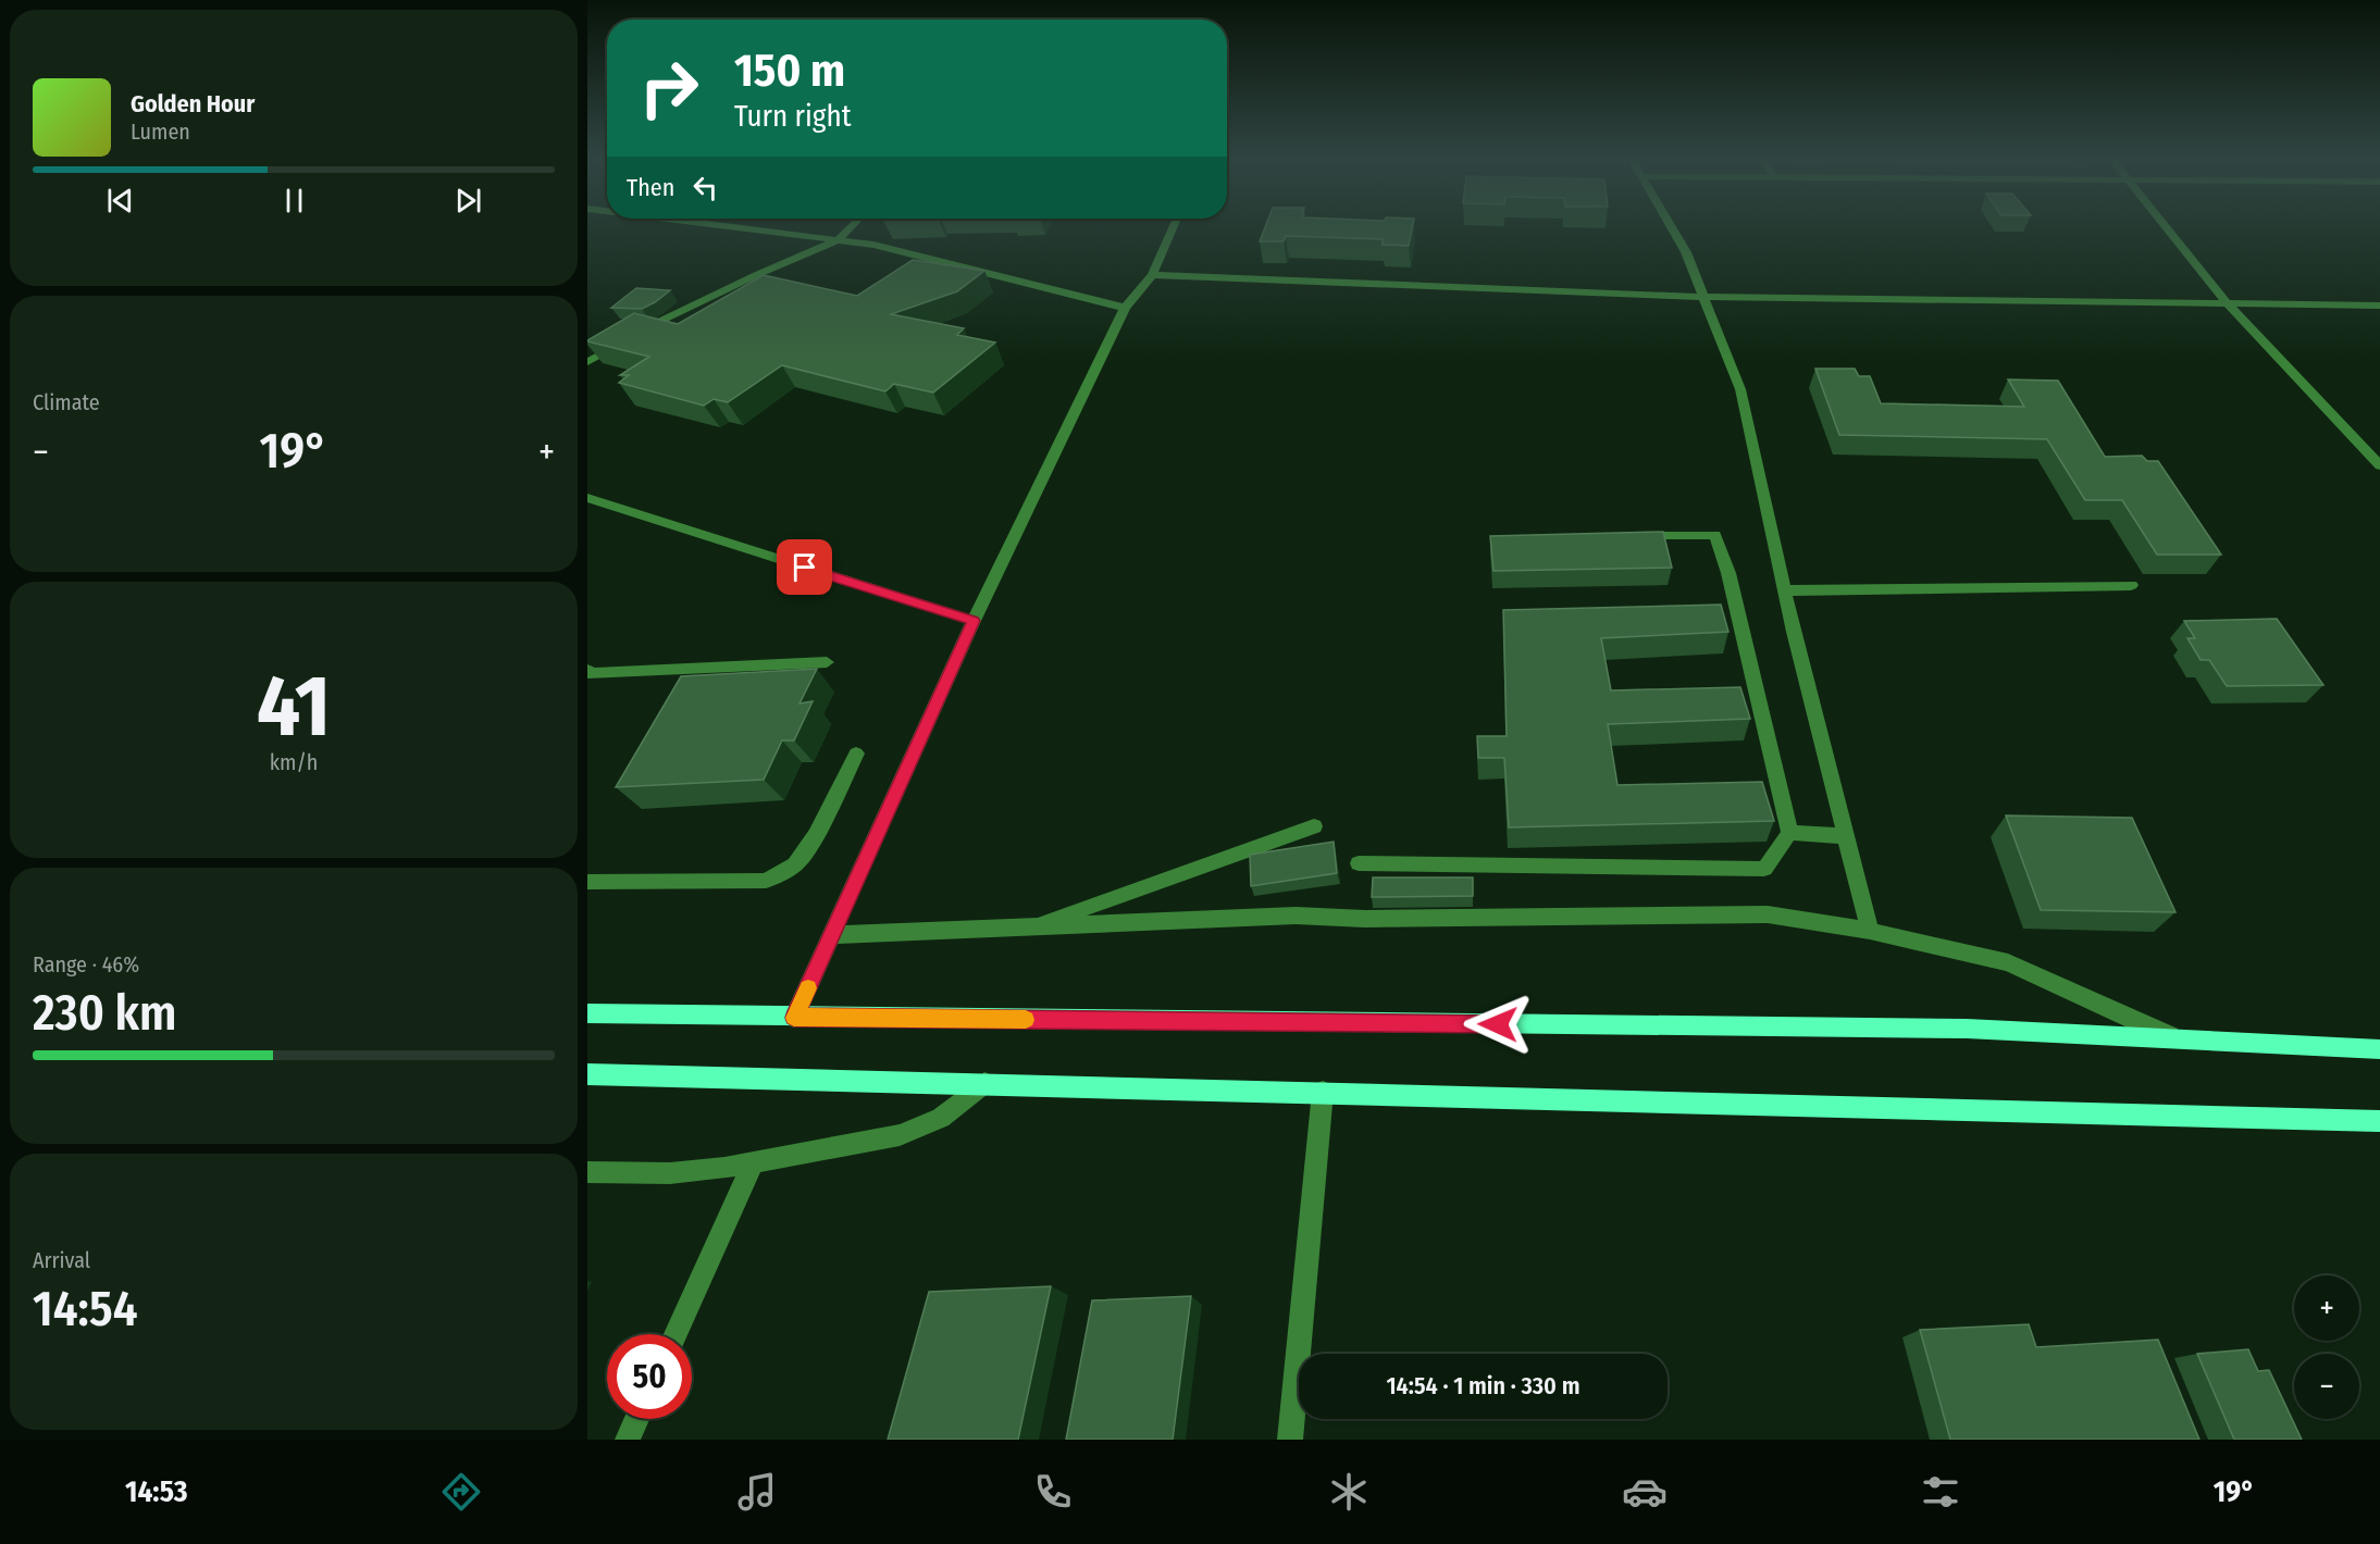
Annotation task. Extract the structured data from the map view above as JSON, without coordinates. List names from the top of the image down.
{
  "page": {
    "turn": ["150 m", "Turn right"],
    "song": ["Golden Hour", "Lumen"],
    "then": "Then",
    "tile": [
      "Climate",
      ["41", "km/h"],
      ["Range · 46%", "230 km"],
      ["Arrival", "14:54"]
    ],
    "heat": ["−", "19°", "+"],
    "map_buttons": ["+", "−"],
    "limit": "50",
    "trip": "14:54 · 1 min · 330 m",
    "tabs": ["14:53", "19°"]
  }
}
